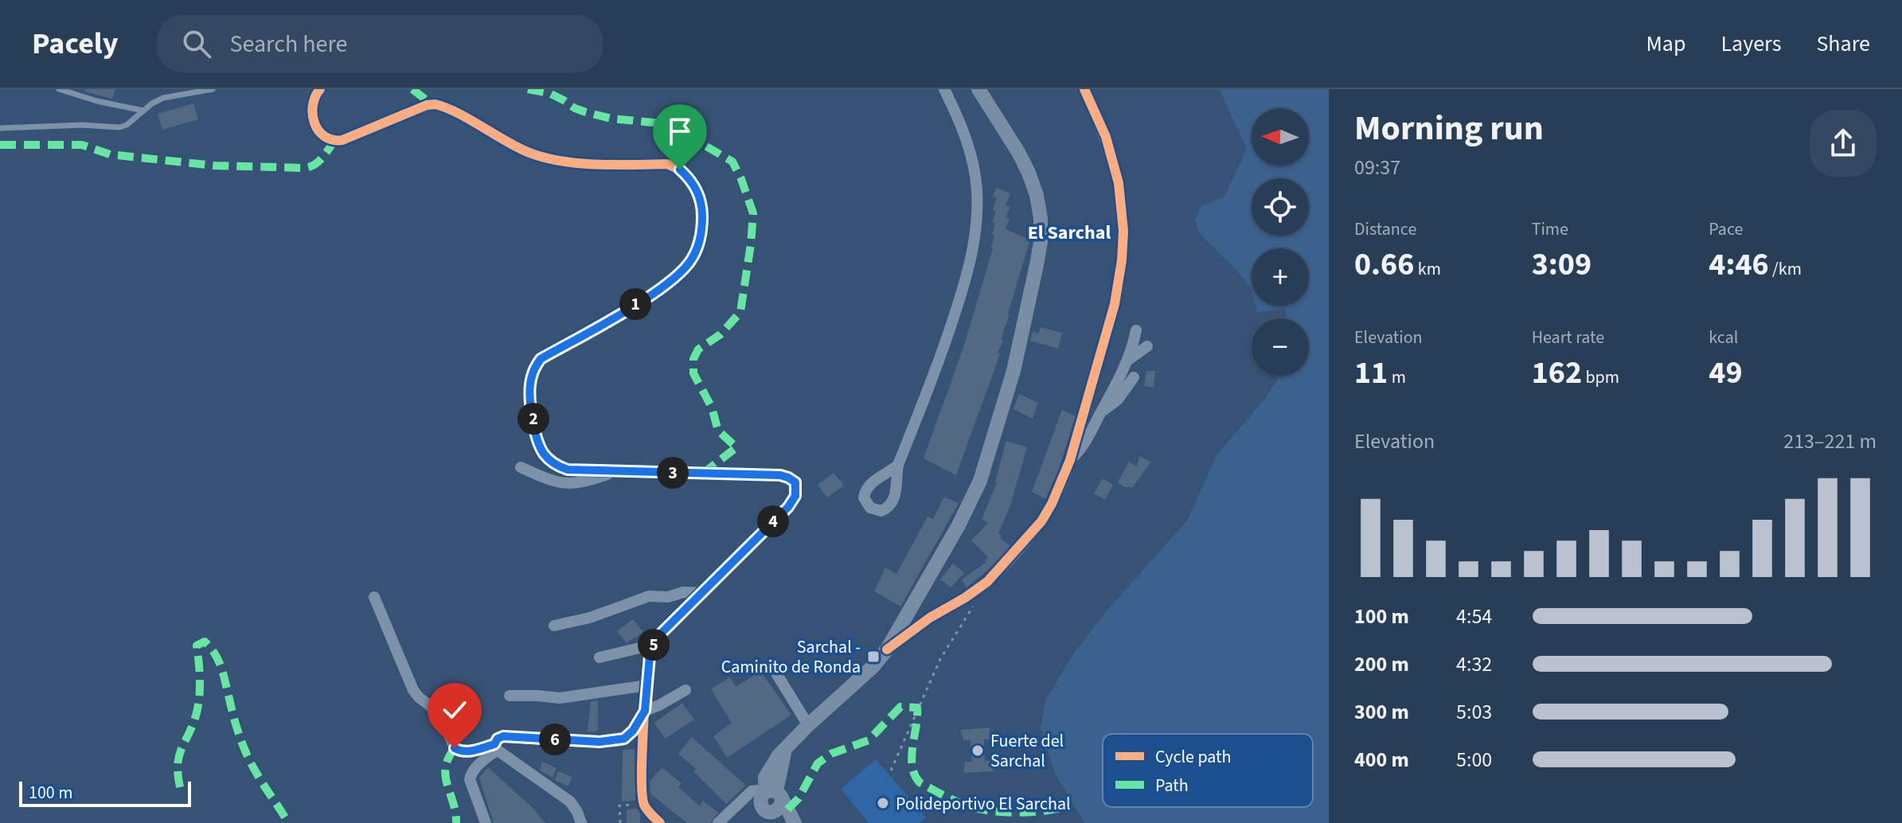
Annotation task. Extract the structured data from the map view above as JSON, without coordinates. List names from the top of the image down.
{
  "districts": ["El Sarchal"],
  "places": {
    "transit": ["Sarchal - Caminito de Ronda"],
    "other": ["Fuerte del Sarchal", "Polideportivo El Sarchal"]
  },
  "legend": ["Cycle path", "Path"],
  "scale_bar": "100 m",
  "north": "left",
  "page": {
    "header": "Pacely",
    "search": "Search here",
    "nav": ["Map", "Layers", "Share"],
    "heading": ["Morning run", "09:37"],
    "map_buttons": ["+", "−"],
    "stats": [
      ["Distance", "0.66 km"],
      ["Time", "3:09"],
      ["Pace", "4:46 /km"],
      ["Elevation", "11 m"],
      ["Heart rate", "162 bpm"],
      ["kcal", "49"]
    ],
    "pins": [
      "1",
      "2",
      "3",
      "4",
      "5",
      "6"
    ],
    "chart": ["Elevation", "213–221 m"],
    "list": [
      {
        "name": "100 m",
        "note": "4:54"
      },
      {
        "name": "200 m",
        "note": "4:32"
      },
      {
        "name": "300 m",
        "note": "5:03"
      },
      {
        "name": "400 m",
        "note": "5:00"
      }
    ],
    "scale": "100 m"
  }
}
